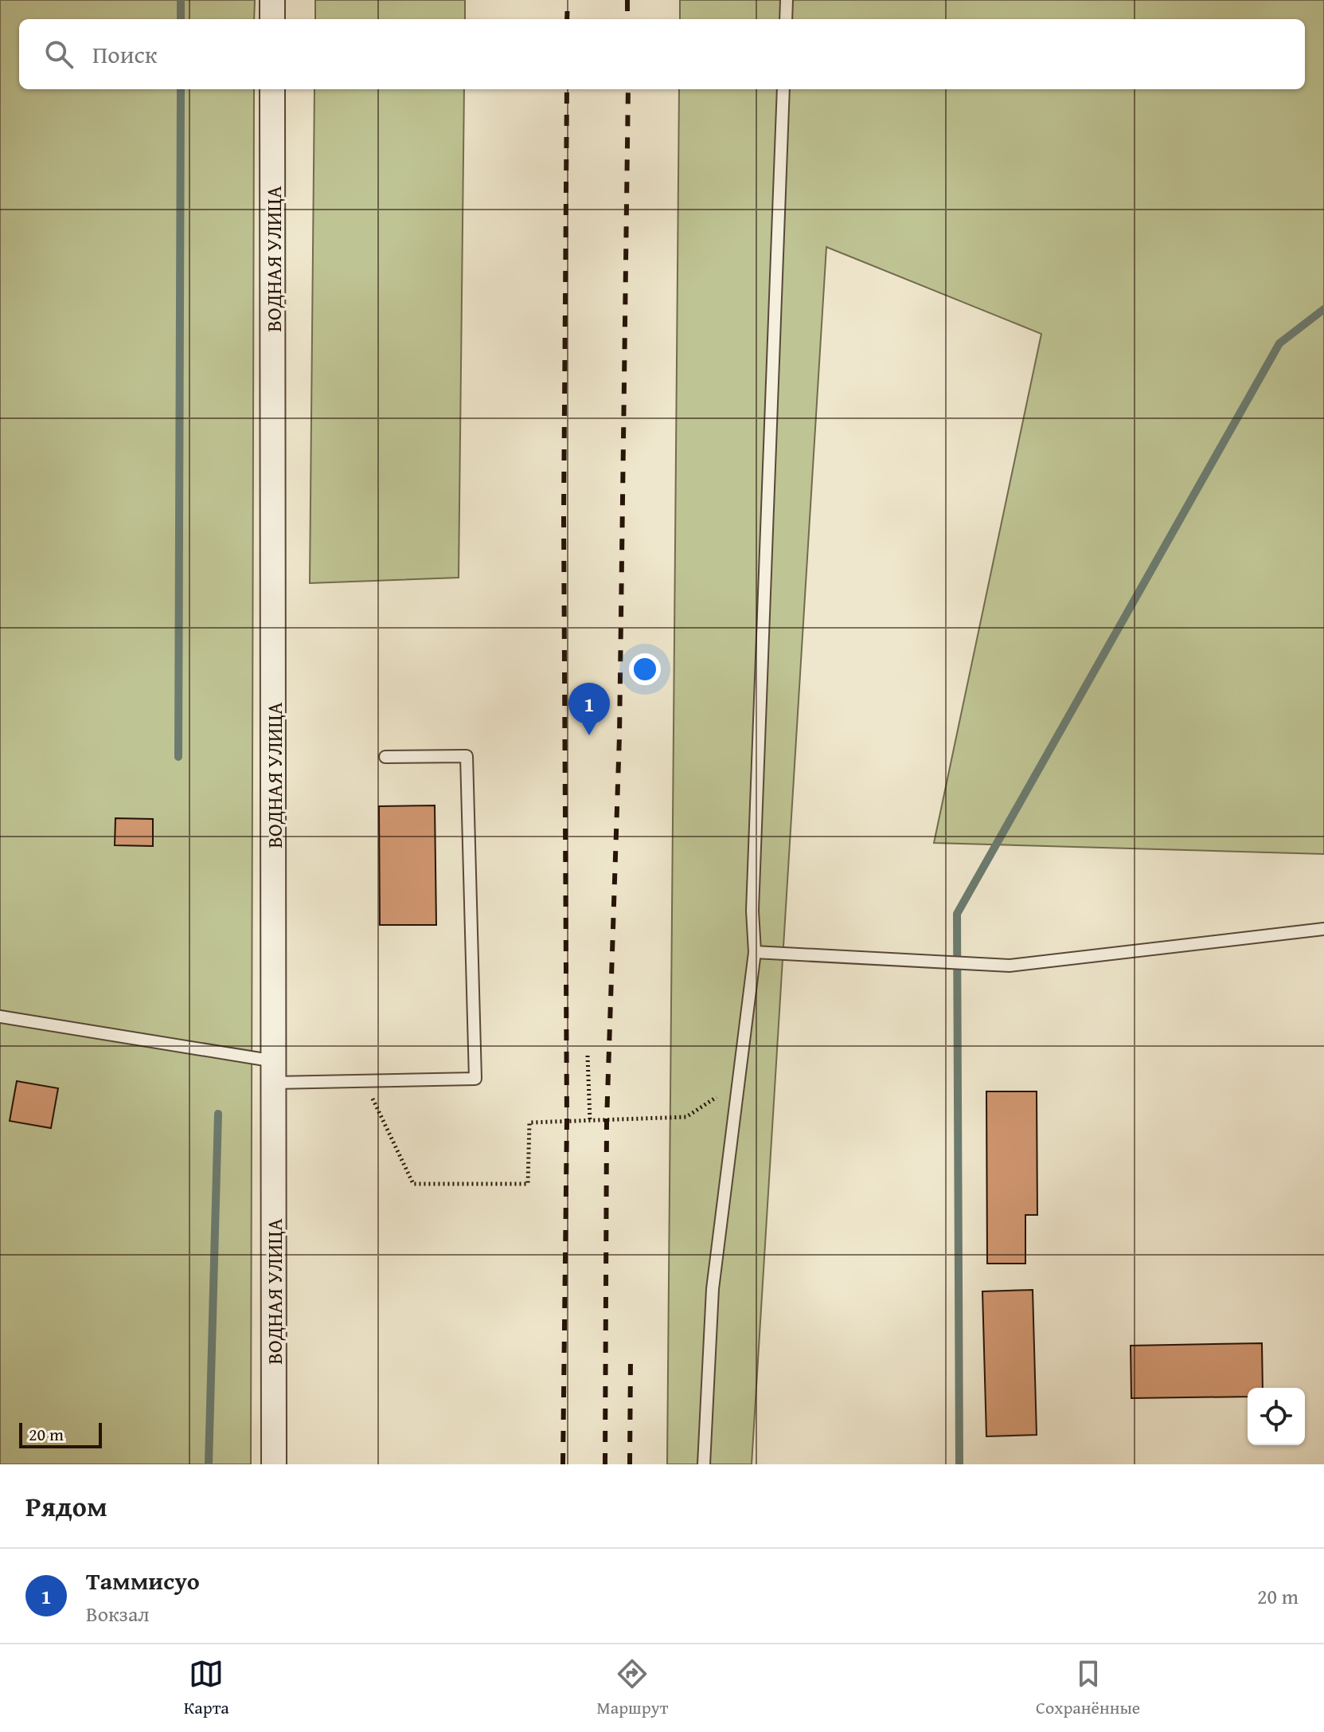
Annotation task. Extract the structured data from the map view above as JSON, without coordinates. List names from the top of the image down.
{
  "streets": {
    "street": ["ВОДНАЯ УЛИЦА"]
  },
  "scale_bar": "20 m",
  "page": {
    "search": "Поиск",
    "pins": "1",
    "scale": "20 m",
    "heading": "Рядом",
    "list": [
      {
        "mark": "1",
        "name": "Таммисуо",
        "note": "Вокзал",
        "value": "20 m"
      }
    ],
    "nav": ["Карта", "Маршрут", "Сохранённые"]
  }
}
